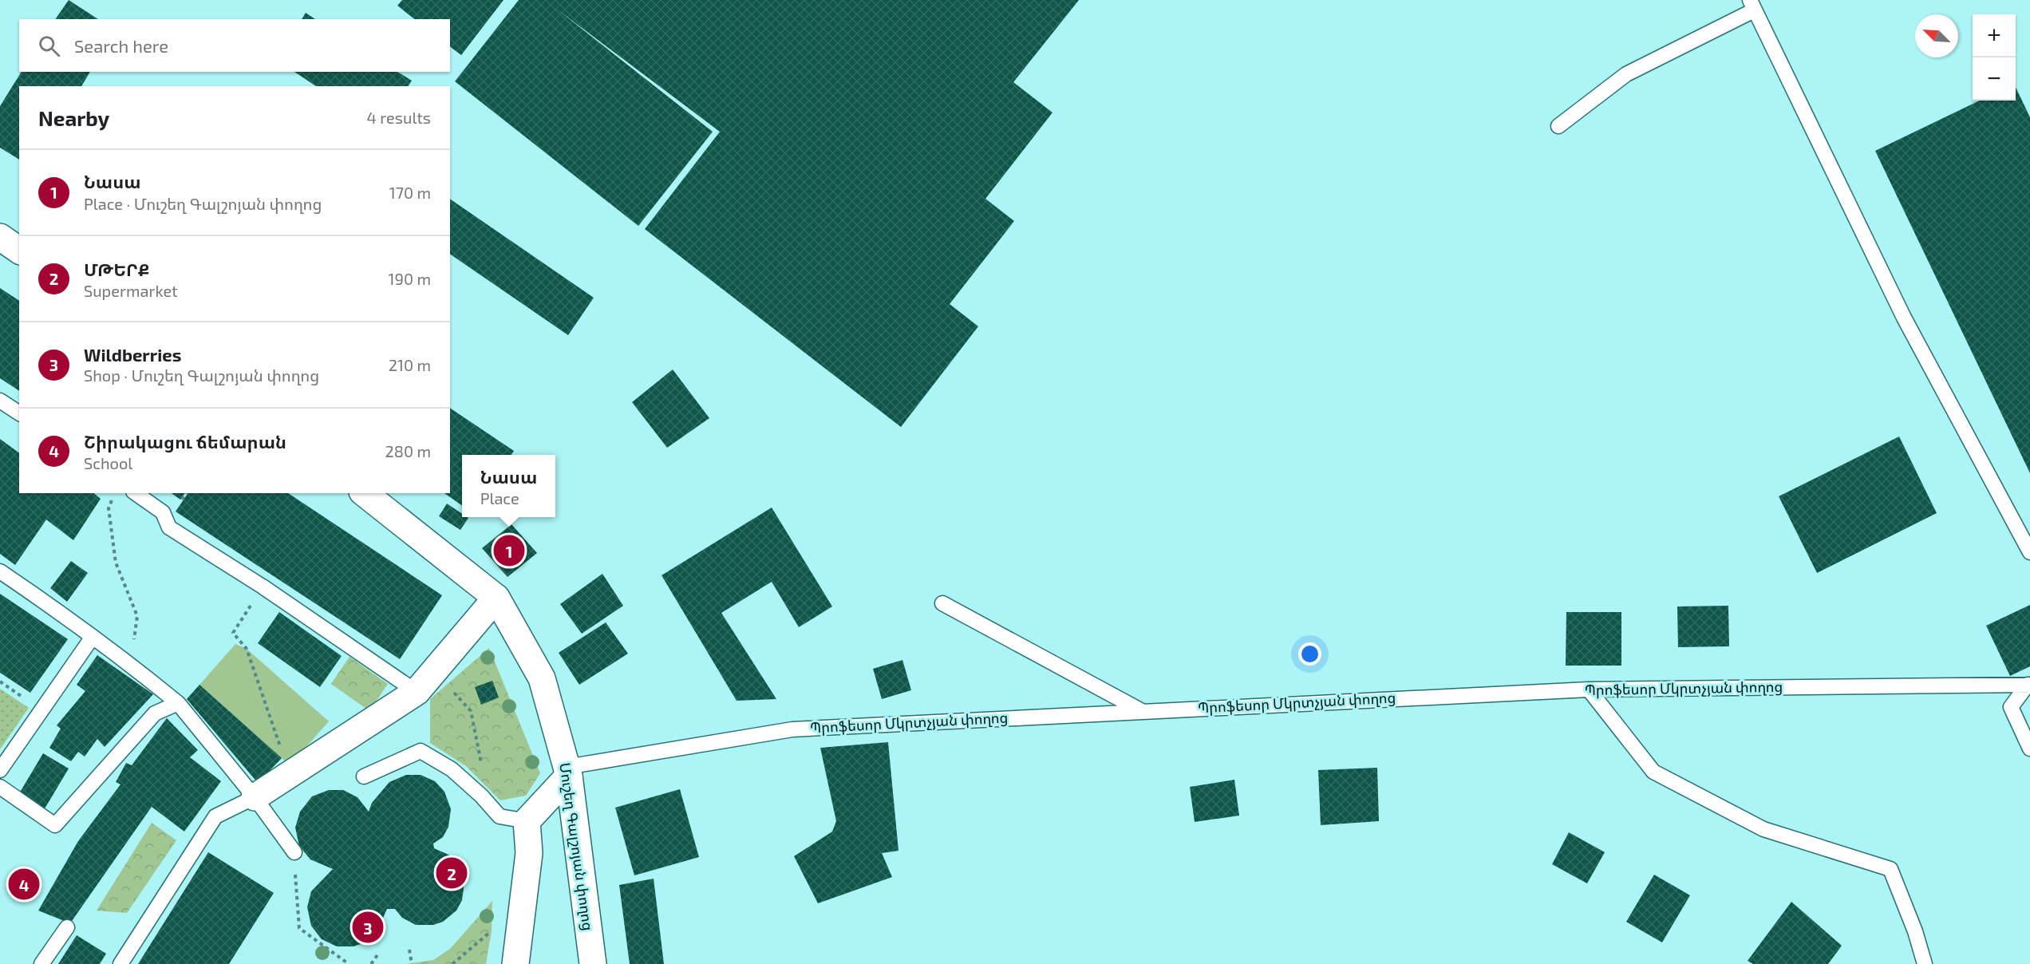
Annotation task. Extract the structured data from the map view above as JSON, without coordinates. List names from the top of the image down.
{
  "streets": {
    "street": ["Մուշեղ Գալշոյան փողոց"],
    "lane": ["Պրոֆեսոր Մկրտչյան փողոց"]
  },
  "crossings": [
    ["Պրոֆեսոր Մկրտչյան փողոց", "Մուշեղ Գալշոյան փողոց"]
  ],
  "north": "top left",
  "page": {
    "map_buttons": ["+", "−"],
    "search": "Search here",
    "heading": ["Nearby", "4 results"],
    "list": [
      {
        "mark": "1",
        "name": "Նասա",
        "note": "Place · Մուշեղ Գալշոյան փողոց",
        "value": "170 m"
      },
      {
        "mark": "2",
        "name": "ՄԹԵՐՔ",
        "note": "Supermarket",
        "value": "190 m"
      },
      {
        "mark": "3",
        "name": "Wildberries",
        "note": "Shop · Մուշեղ Գալշոյան փողոց",
        "value": "210 m"
      },
      {
        "mark": "4",
        "name": "Շիրակացու ճեմարան",
        "note": "School",
        "value": "280 m"
      }
    ],
    "popup": ["Նասա", "Place"],
    "pins": [
      "1",
      "2",
      "4",
      "3"
    ]
  }
}
